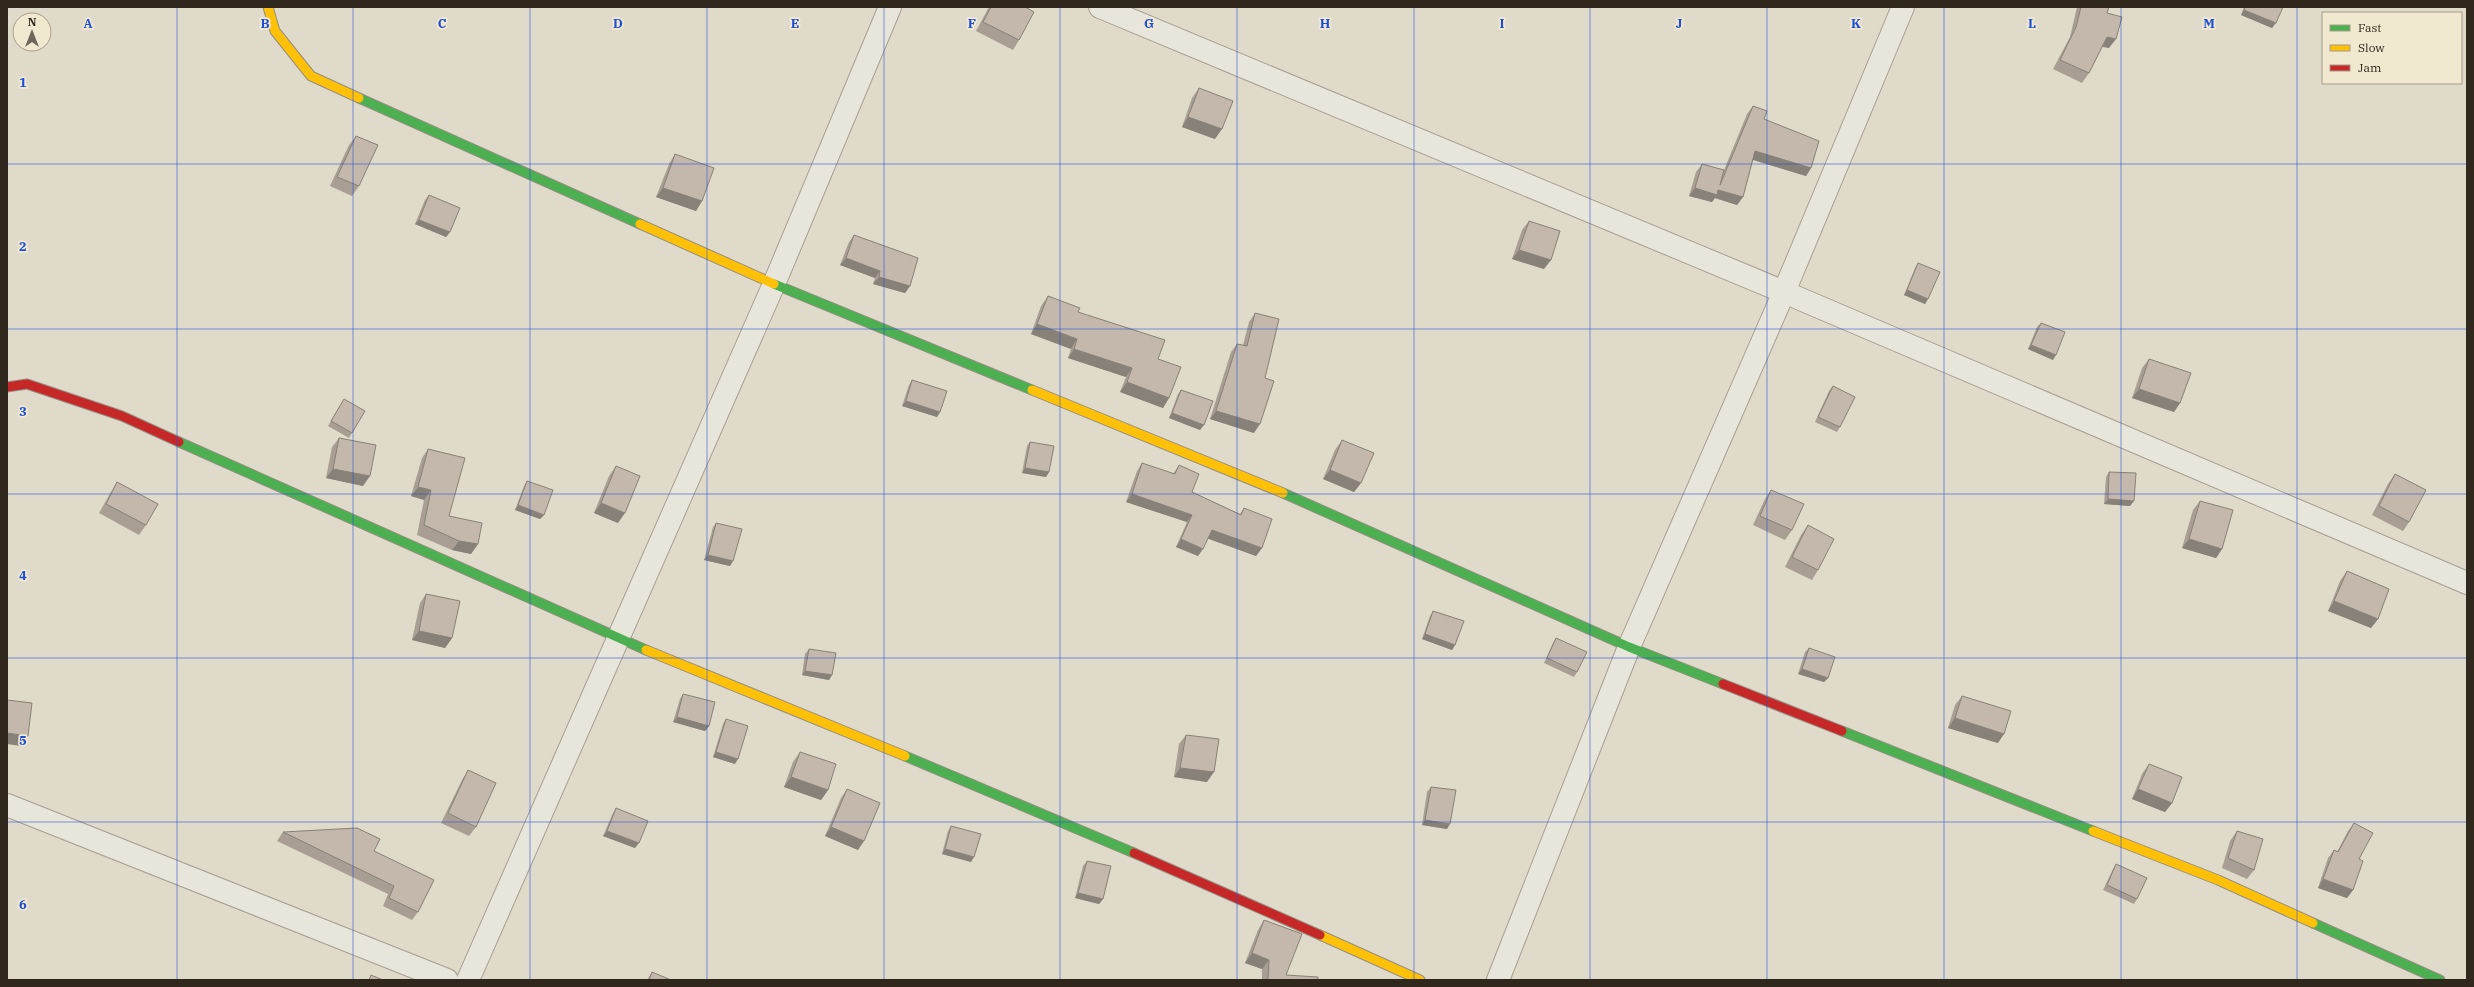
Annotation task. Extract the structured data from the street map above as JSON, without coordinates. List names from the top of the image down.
{
  "legend": ["Fast", "Slow", "Jam"],
  "north": "top",
  "grid": {
    "columns": [
      "A",
      "B",
      "C",
      "D",
      "E",
      "F",
      "G",
      "H",
      "I",
      "J",
      "K",
      "L",
      "M"
    ],
    "rows": [
      "1",
      "2",
      "3",
      "4",
      "5",
      "6"
    ]
  }
}
